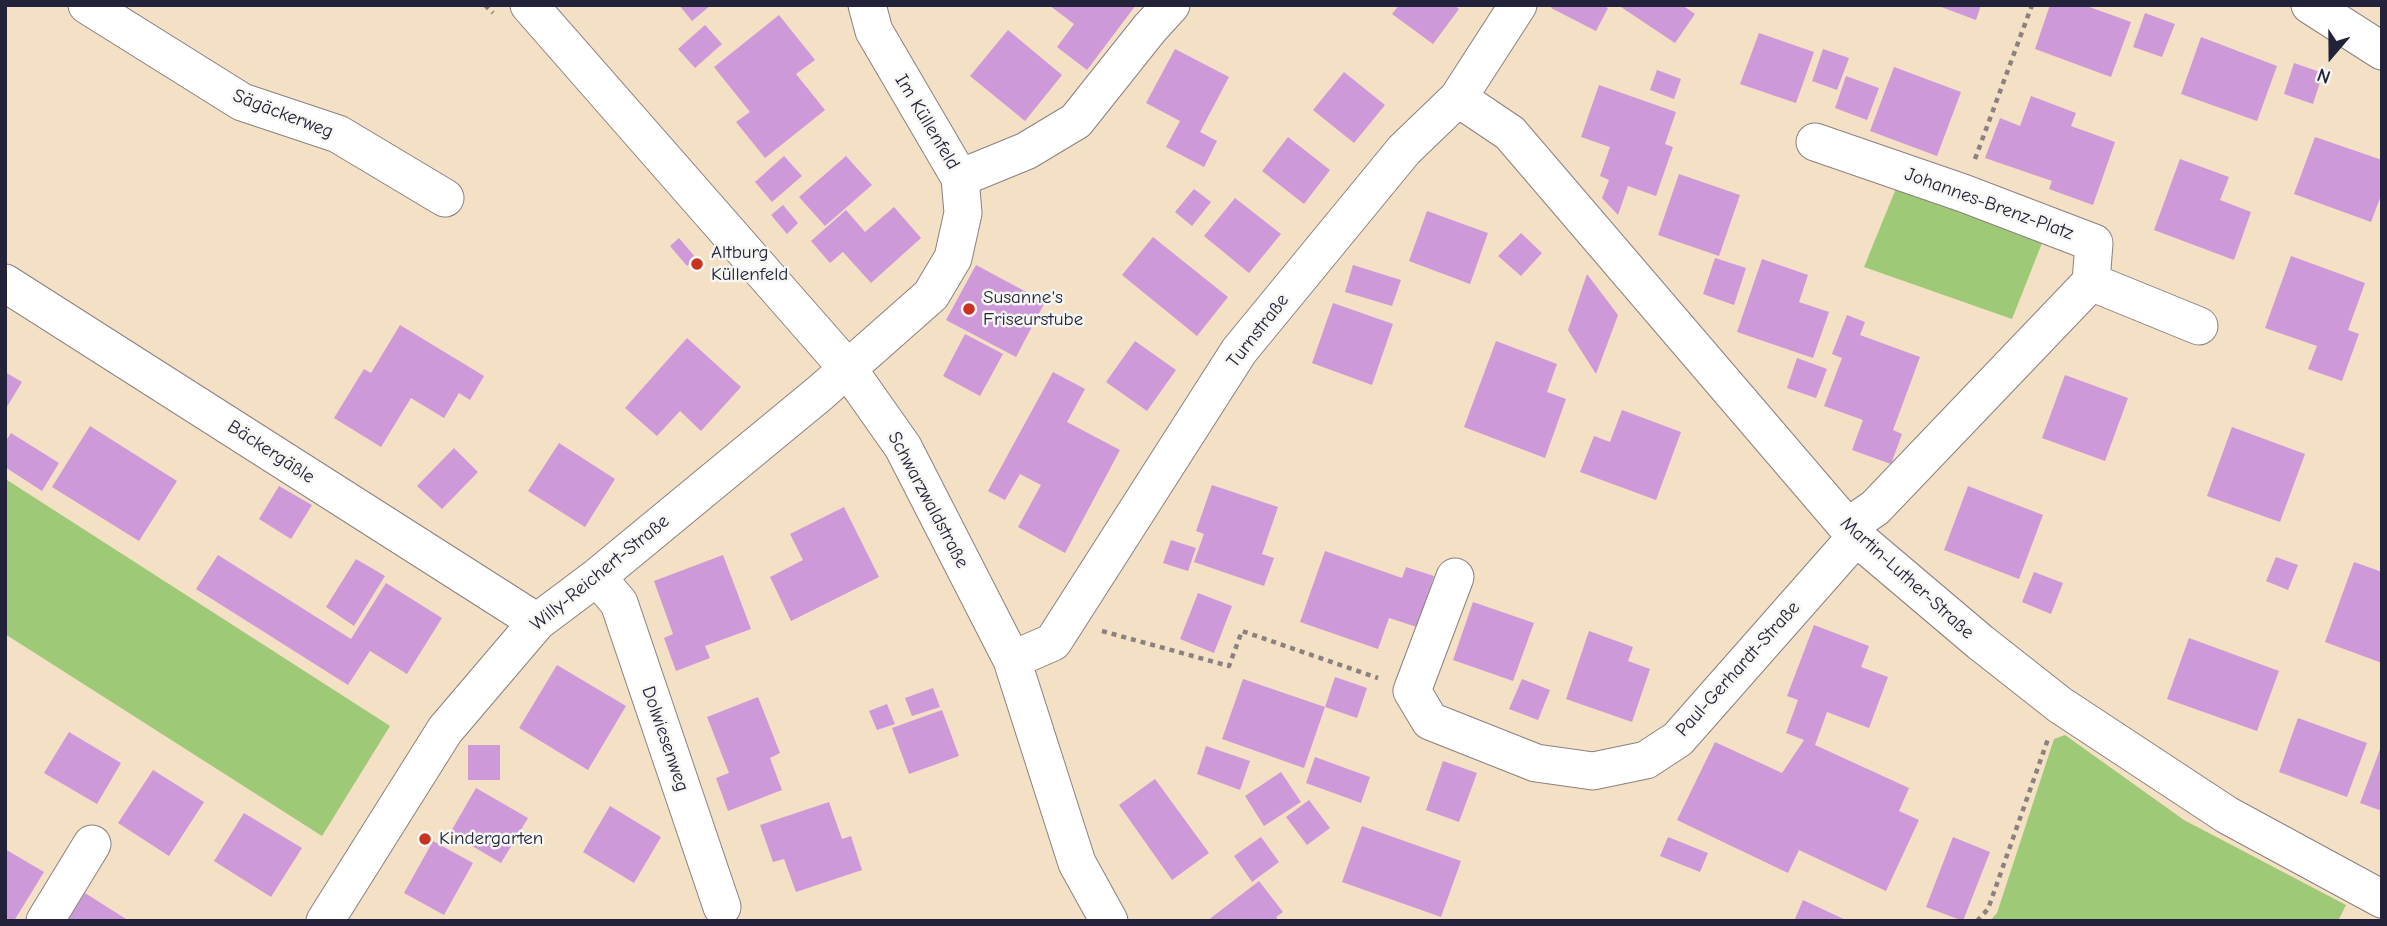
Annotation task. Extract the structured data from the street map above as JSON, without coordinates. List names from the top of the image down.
{
  "streets": {
    "street": [
      "Sägäckerweg",
      "Im Küllenfeld",
      "Johannes-Brenz-Platz",
      "Turnstraße",
      "Bäckergäßle",
      "Schwarzwaldstraße",
      "Willy-Reichert-Straße",
      "Martin-Luther-Straße",
      "Paul-Gerhardt-Straße",
      "Dolwiesenweg"
    ]
  },
  "crossings": [
    ["Im Küllenfeld", "Schwarzwaldstraße"],
    ["Im Küllenfeld", "Willy-Reichert-Straße"],
    ["Johannes-Brenz-Platz", "Paul-Gerhardt-Straße"],
    ["Turnstraße", "Schwarzwaldstraße"],
    ["Turnstraße", "Martin-Luther-Straße"],
    ["Bäckergäßle", "Willy-Reichert-Straße"],
    ["Schwarzwaldstraße", "Willy-Reichert-Straße"],
    ["Willy-Reichert-Straße", "Dolwiesenweg"],
    ["Martin-Luther-Straße", "Paul-Gerhardt-Straße"]
  ],
  "places": ["Altburg Küllenfeld", "Susanne's Friseurstube", "Kindergarten"],
  "north": "bottom"
}
